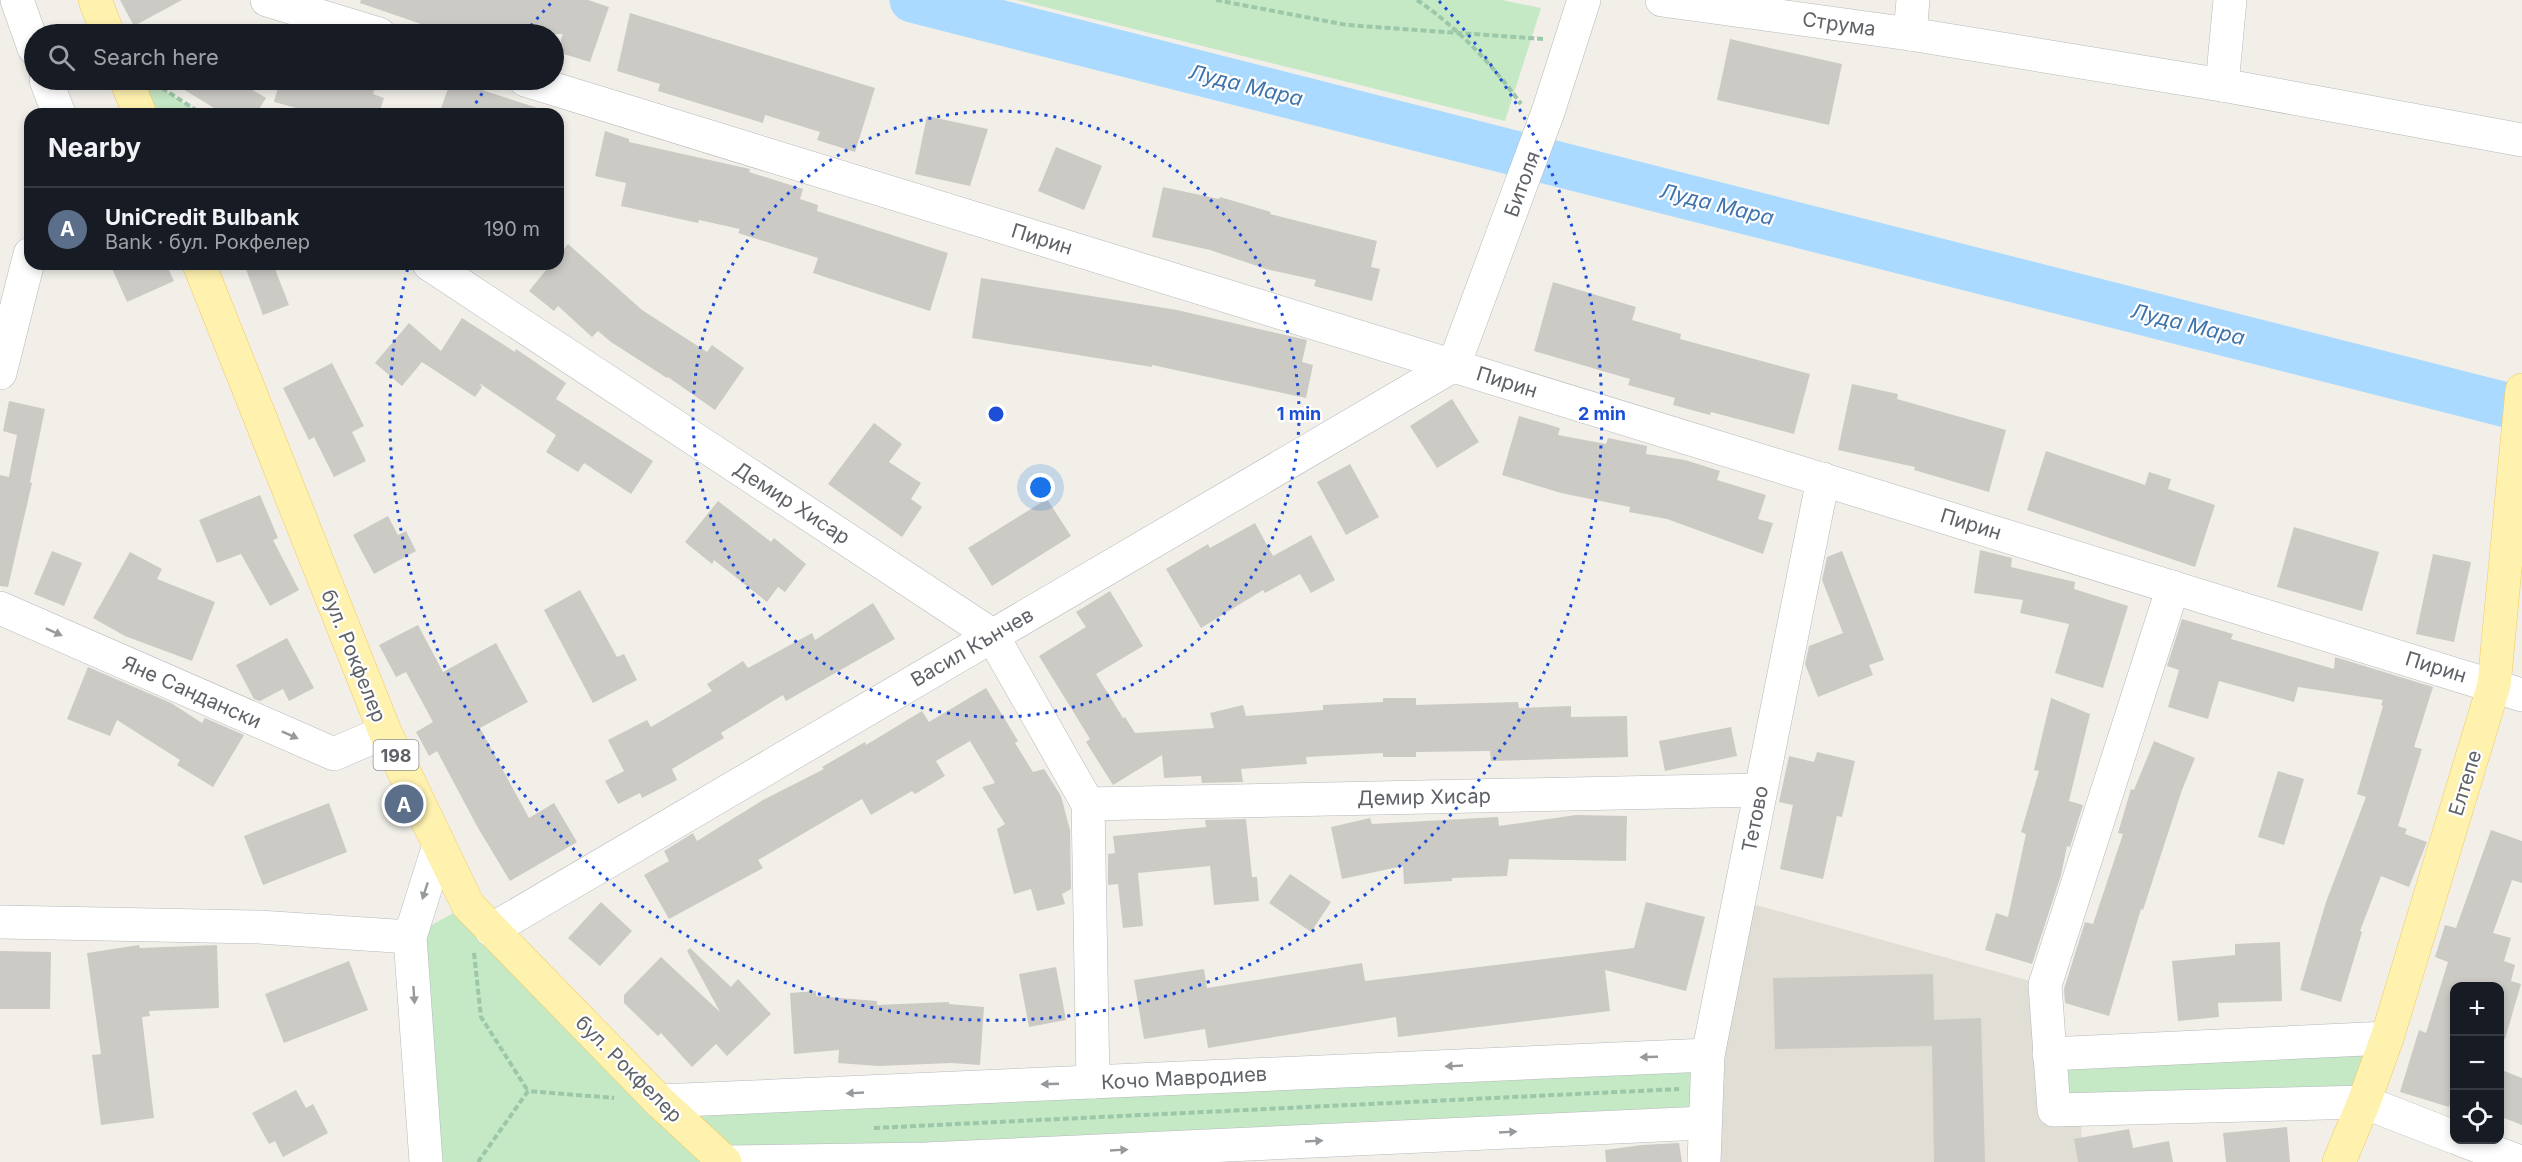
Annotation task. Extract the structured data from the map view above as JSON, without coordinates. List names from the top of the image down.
{
  "streets": {
    "main road": ["бул. Рокфелер", "198", "Елтепе"],
    "street": [
      "Струма",
      "Битоля",
      "Пирин",
      "Демир Хисар",
      "Васил Кънчев",
      "Яне Сандански",
      "Тетово",
      "Кочо Мавродиев"
    ]
  },
  "crossings": [
    ["Битоля", "Пирин"],
    ["Битоля", "Васил Кънчев"],
    ["Пирин", "Васил Кънчев"],
    ["Пирин", "Елтепе"],
    ["Пирин", "Тетово"],
    ["Демир Хисар", "Васил Кънчев"],
    ["Демир Хисар", "Тетово"],
    ["Демир Хисар", "Кочо Мавродиев"],
    ["Васил Кънчев", "бул. Рокфелер"],
    ["бул. Рокфелер", "Яне Сандански"],
    ["бул. Рокфелер", "Кочо Мавродиев"],
    ["Тетово", "Кочо Мавродиев"]
  ],
  "water": ["Луда Мара"],
  "page": {
    "search": "Search here",
    "heading": "Nearby",
    "list": [
      {
        "mark": "A",
        "name": "UniCredit Bulbank",
        "note": "Bank · бул. Рокфелер",
        "value": "190 m"
      }
    ],
    "pins": "A",
    "map_buttons": ["+", "−"]
  },
  "rings": ["1 min", "2 min"]
}
